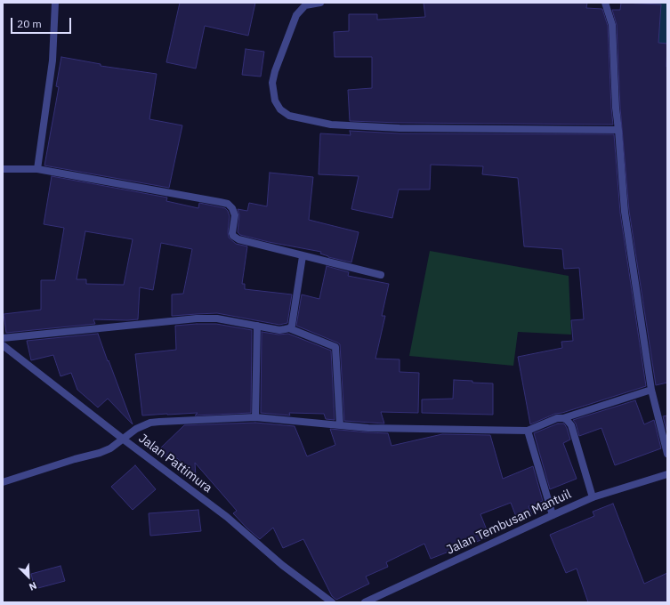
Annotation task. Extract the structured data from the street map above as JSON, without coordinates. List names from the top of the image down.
{
  "streets": {
    "street": ["Jalan Pattimura", "Jalan Tembusan Mantuil"]
  },
  "scale_bar": "20 m",
  "north": "bottom right"
}
